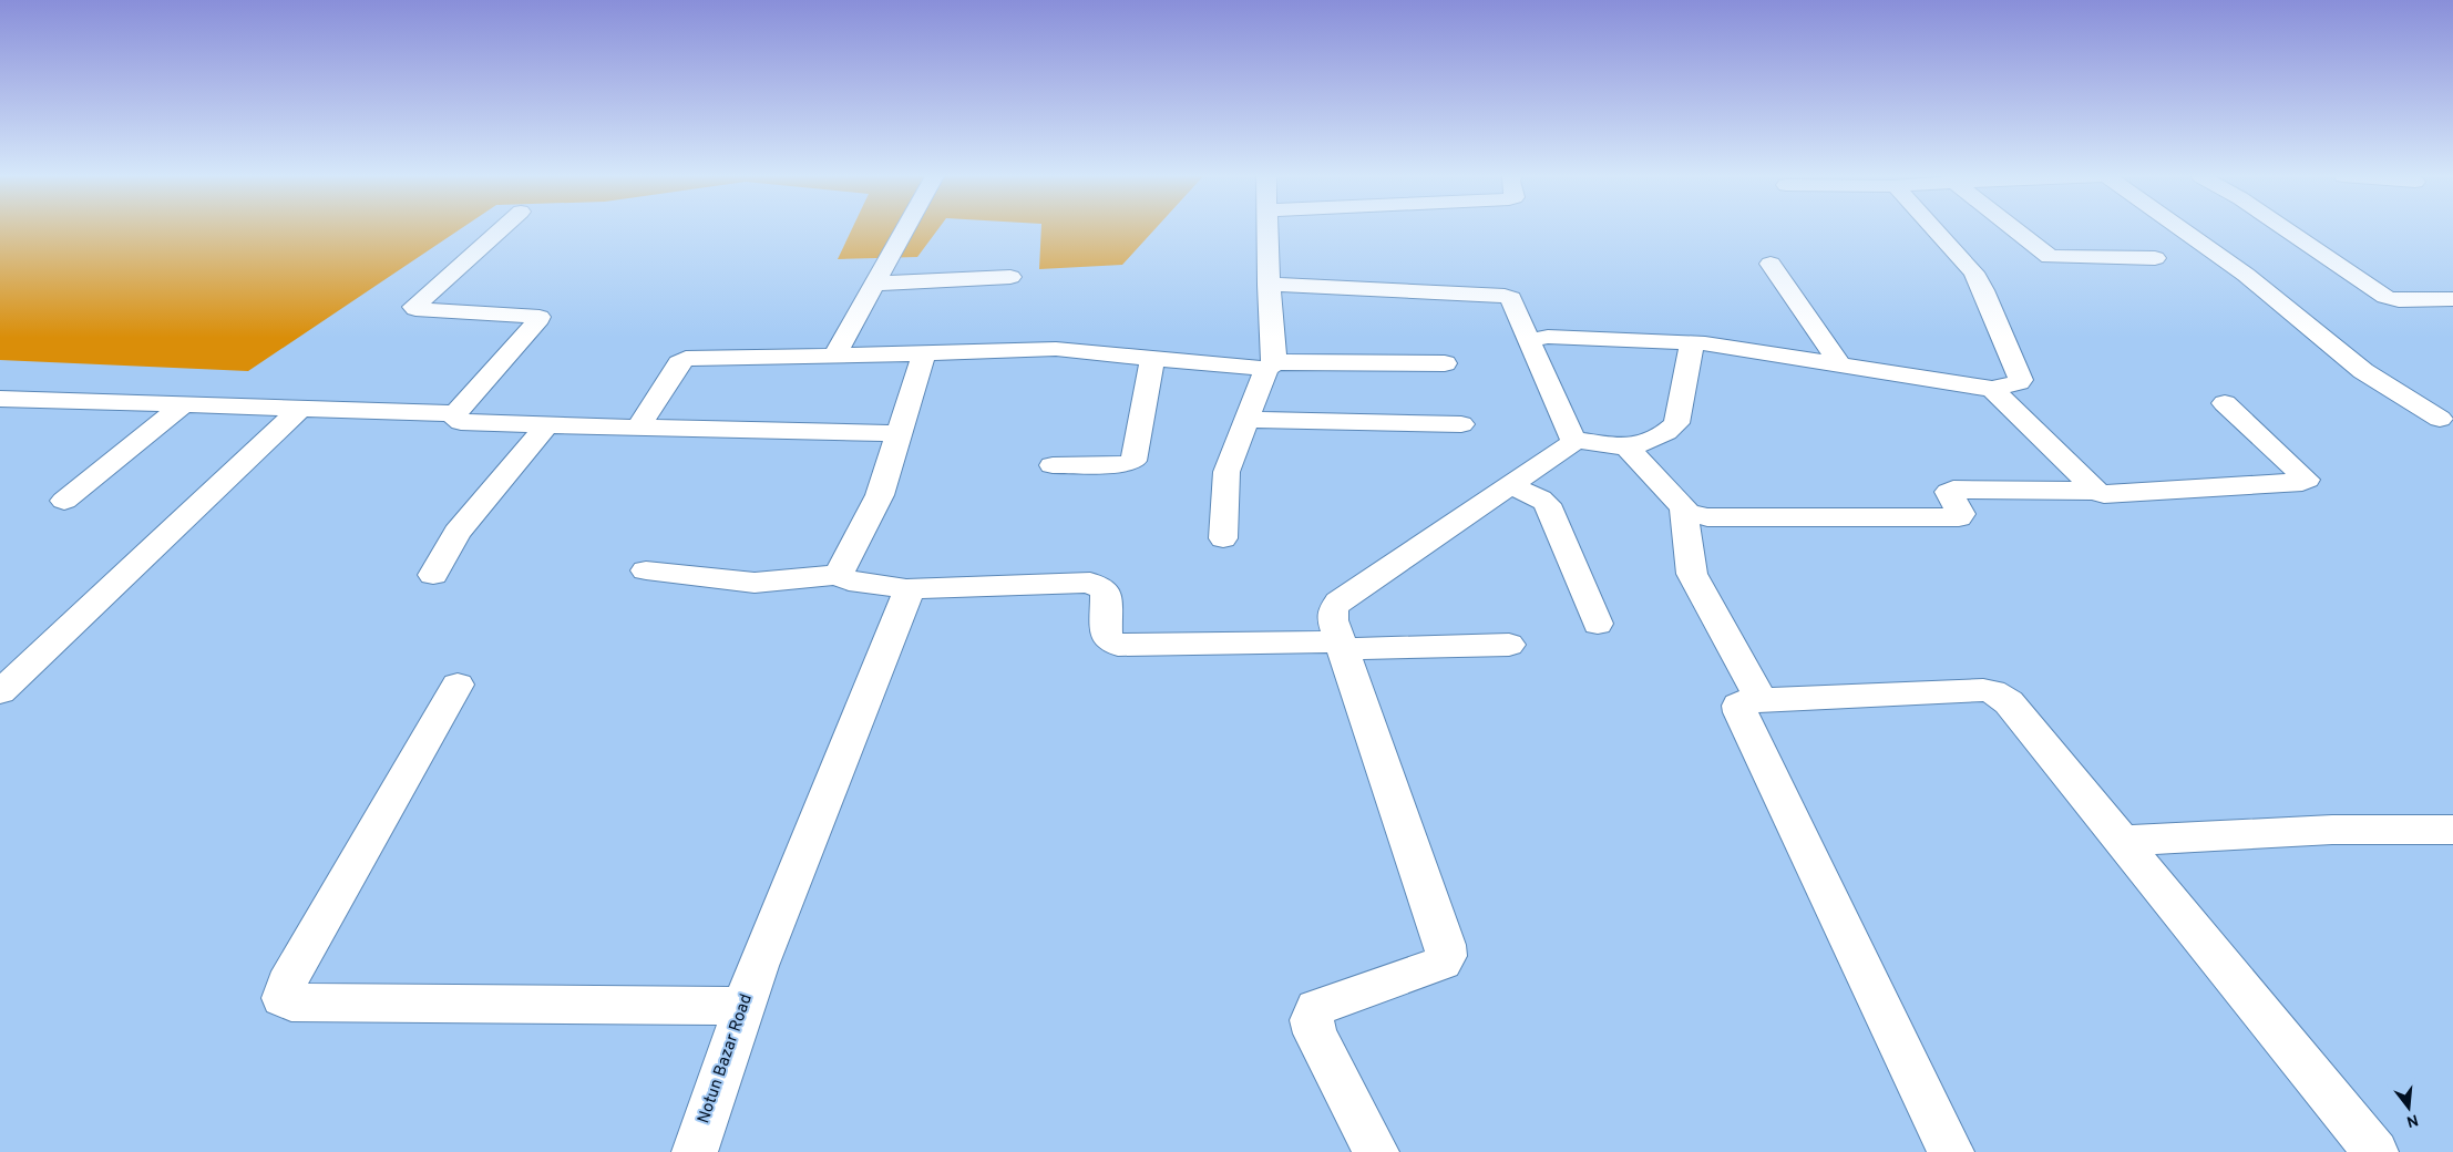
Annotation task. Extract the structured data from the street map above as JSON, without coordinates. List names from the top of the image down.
{
  "streets": {
    "street": ["Notun Bazar Road"]
  },
  "north": "bottom"
}
